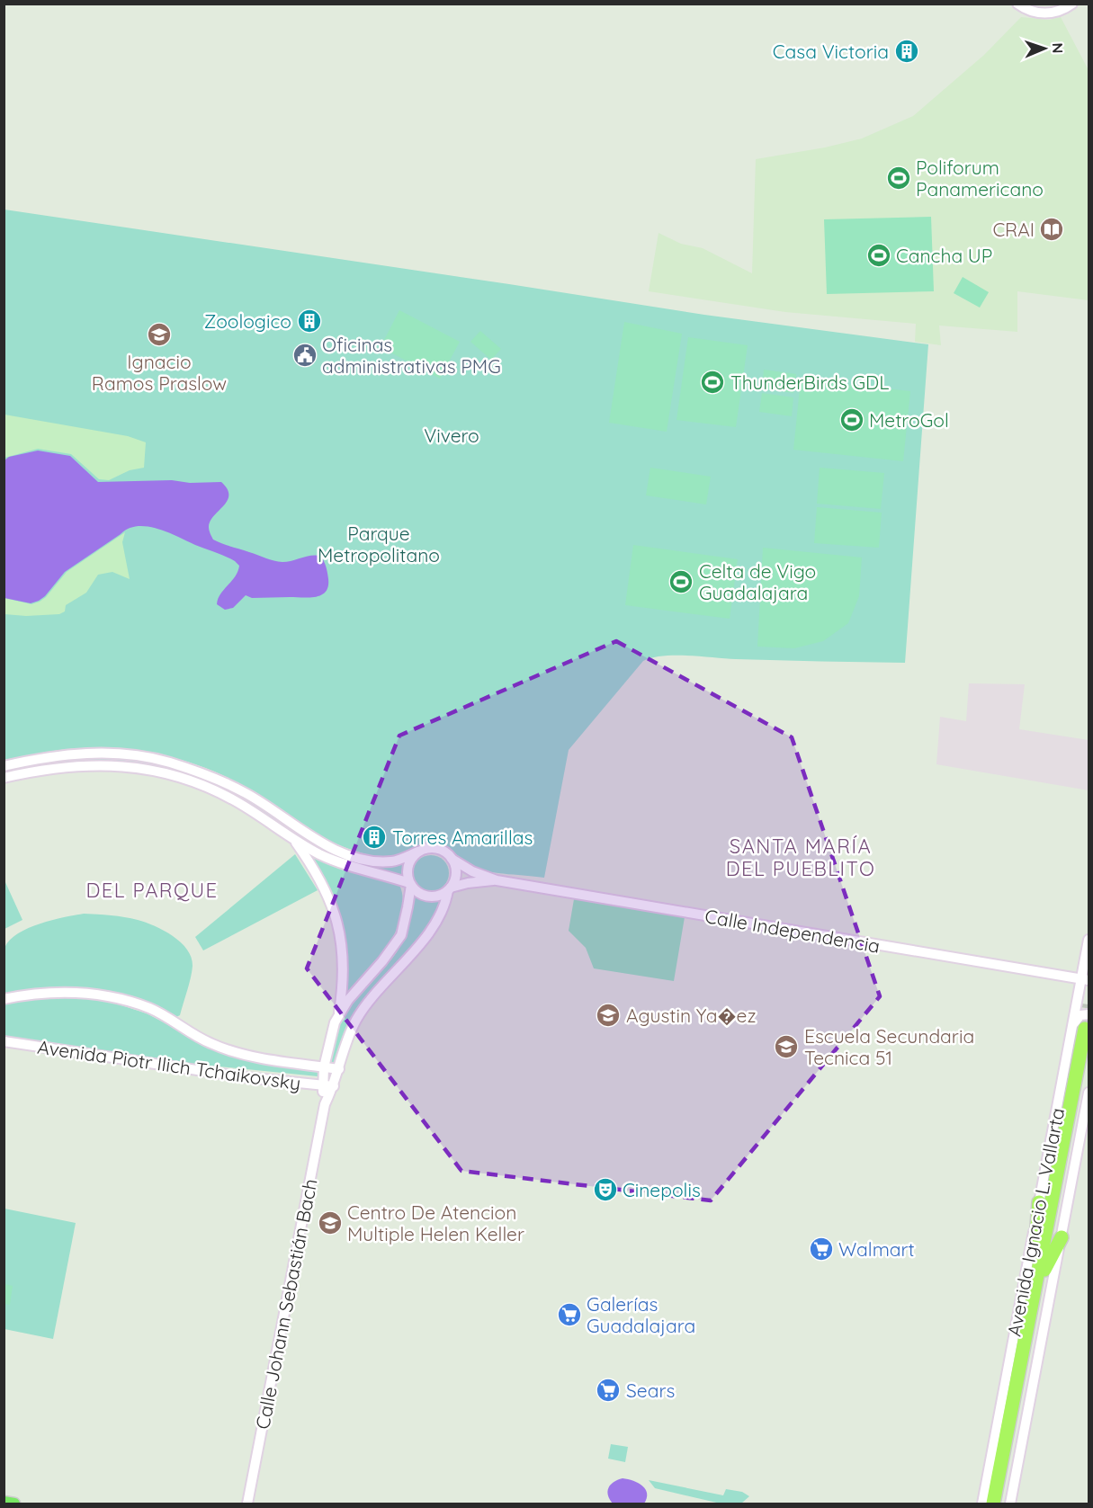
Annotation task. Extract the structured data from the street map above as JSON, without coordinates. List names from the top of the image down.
{
  "streets": {
    "highway": ["Avenida Ignacio L. Vallarta"],
    "street": ["Calle Independencia", "Avenida Piotr Ilich Tchaikovsky", "Calle Johann Sebastián Bach"]
  },
  "crossings": [
    ["Calle Independencia", "Avenida Ignacio L. Vallarta"],
    ["Calle Independencia", "Calle Johann Sebastián Bach"],
    ["Avenida Piotr Ilich Tchaikovsky", "Calle Johann Sebastián Bach"]
  ],
  "districts": ["SANTA MARÍA DEL PUEBLITO", "DEL PARQUE"],
  "parks": ["Vivero", "Parque Metropolitano"],
  "places": {
    "building": ["Casa Victoria", "Zoologico", "Torres Amarillas"],
    "sports": [
      "Poliforum Panamericano",
      "Cancha UP",
      "ThunderBirds GDL",
      "MetroGol",
      "Celta de Vigo Guadalajara"
    ],
    "library": ["CRAI"],
    "school or university": [
      "Ignacio Ramos Praslow",
      "Agustin Ya�ez",
      "Escuela Secundaria Tecnica 51",
      "Centro De Atencion Multiple Helen Keller"
    ],
    "public building": ["Oficinas administrativas PMG"],
    "theatre": ["Cinepolis"],
    "supermarket": ["Walmart", "Galerías Guadalajara", "Sears"]
  },
  "north": "right"
}
